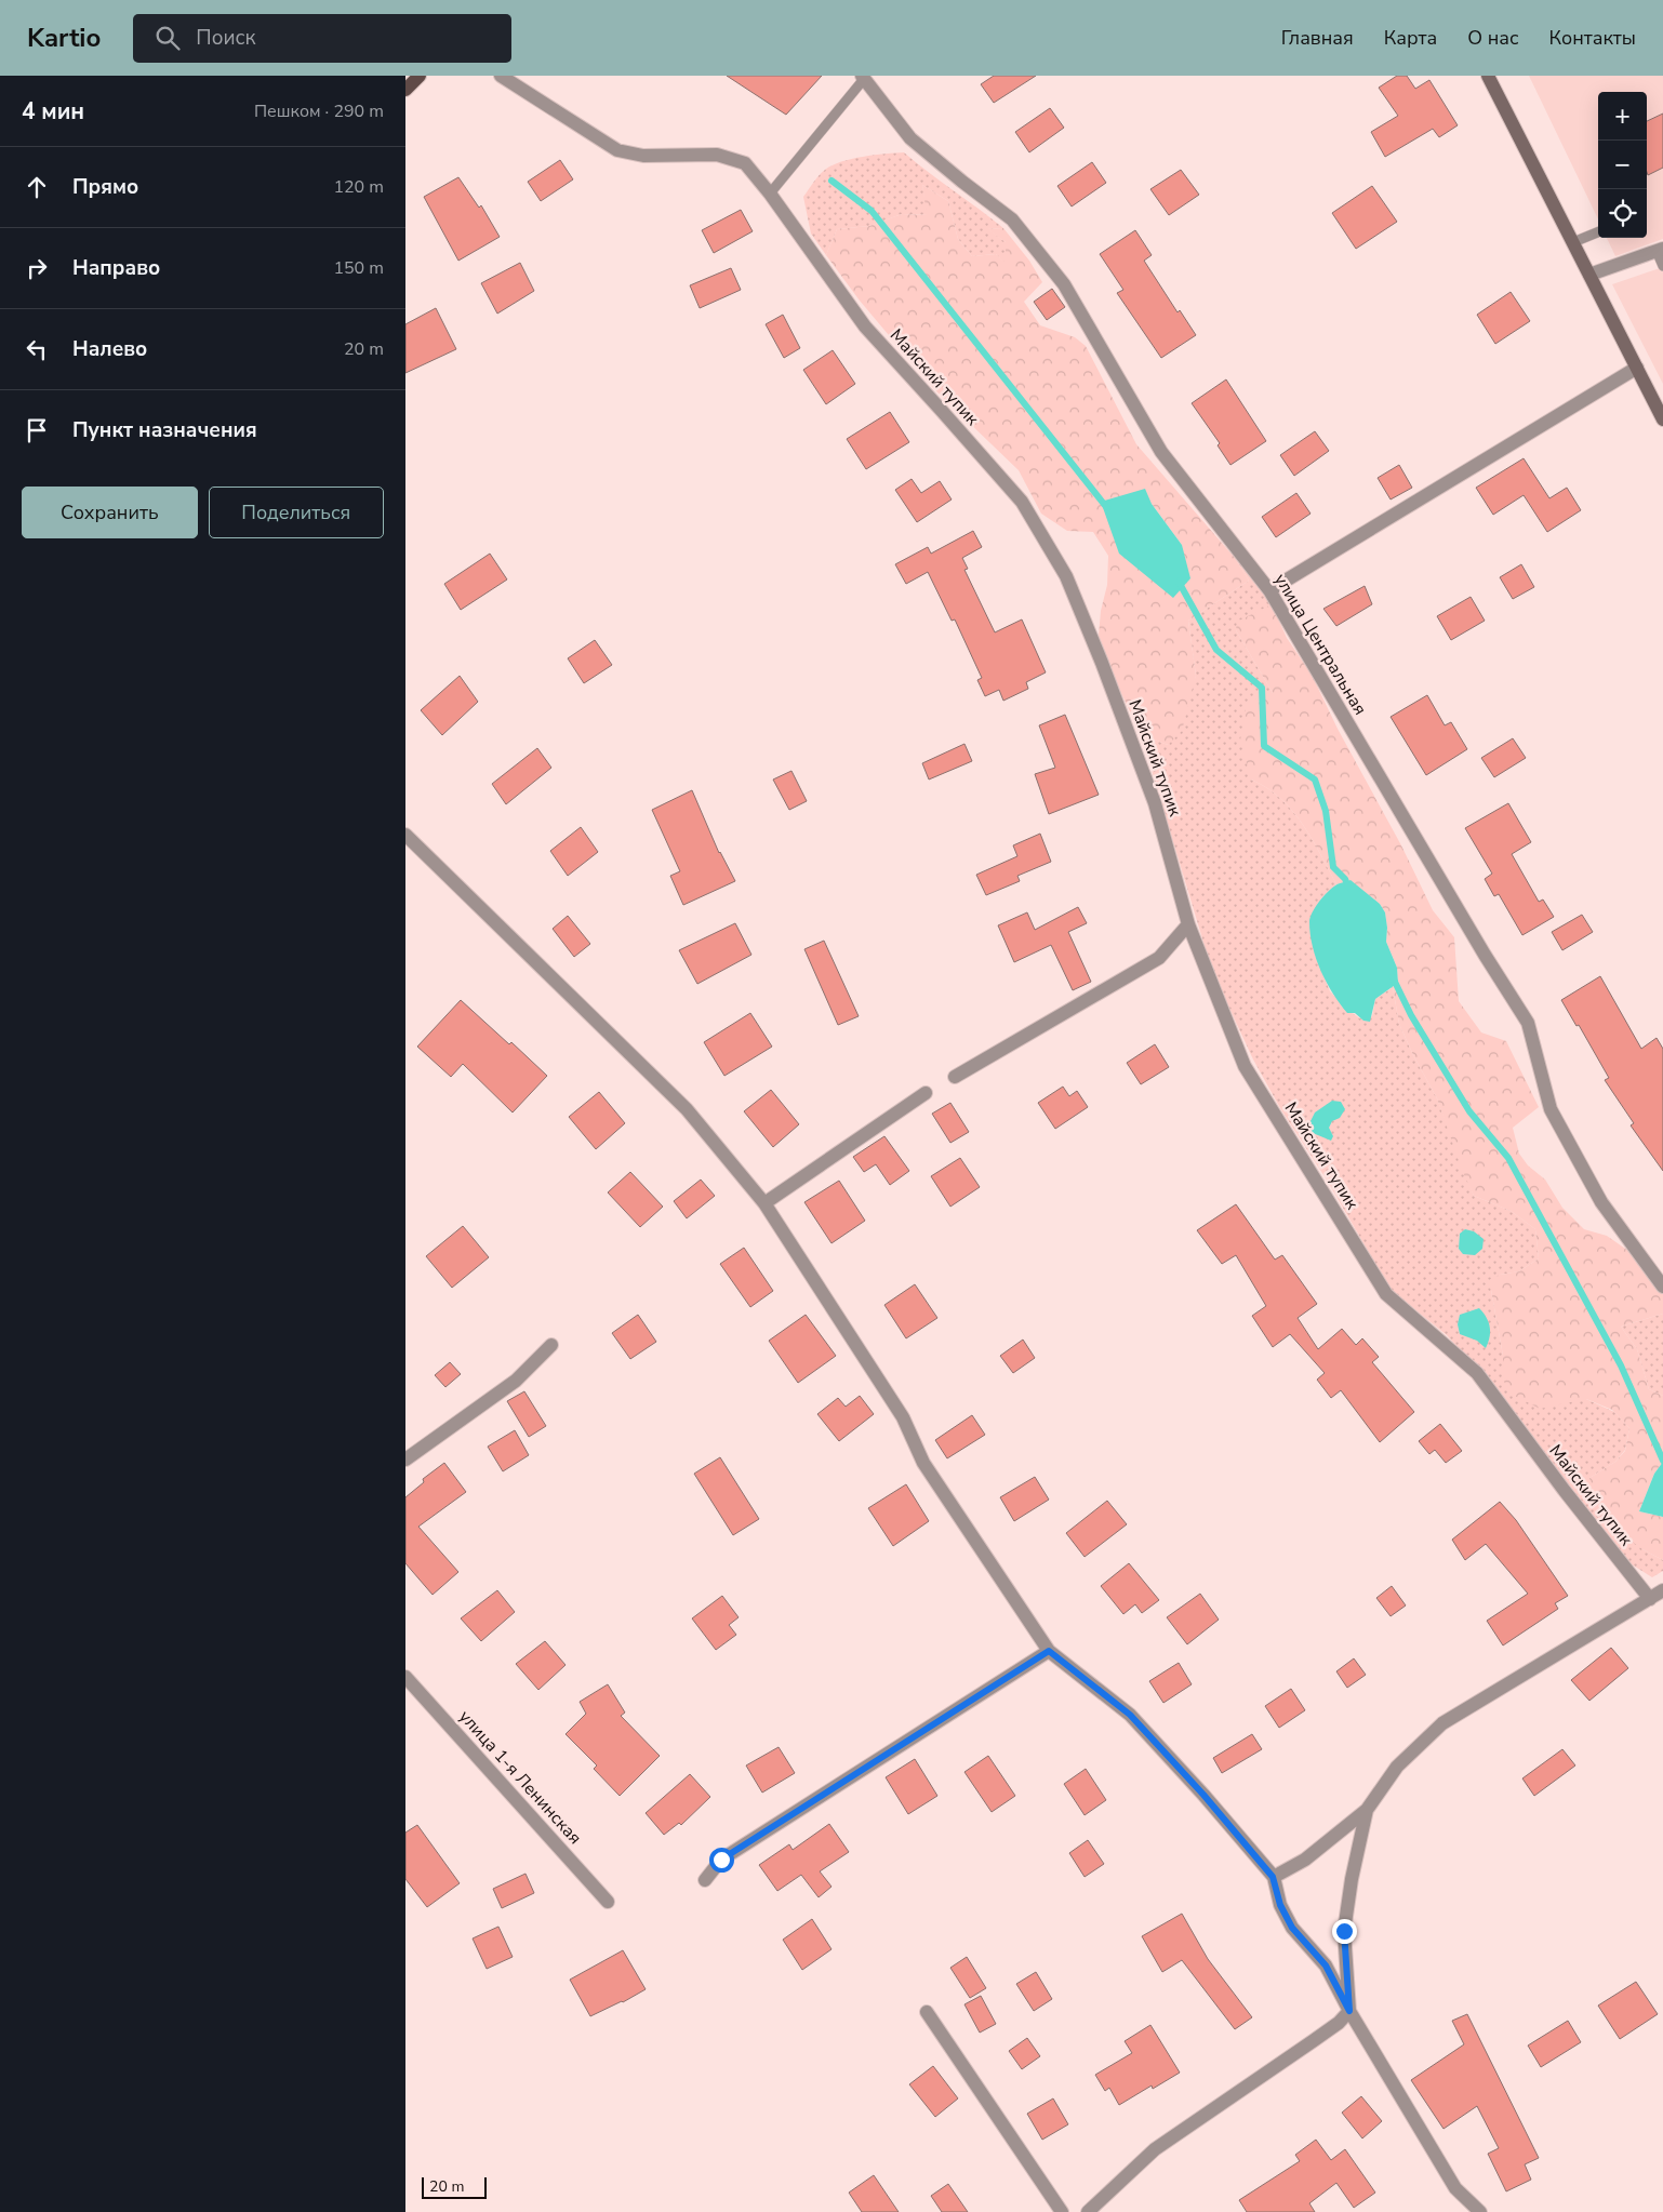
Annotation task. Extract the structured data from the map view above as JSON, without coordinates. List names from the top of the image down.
{
  "streets": {
    "street": ["Майский тупик", "улица Центральная", "улица 1-я Ленинская"]
  },
  "scale_bar": "20 m",
  "page": {
    "header": "Kartio",
    "search": "Поиск",
    "nav": [
      "Главная",
      "Карта",
      "О нас",
      "Контакты"
    ],
    "heading": ["4 мин", "Пешком · 290 m"],
    "map_buttons": ["+", "−"],
    "list": [
      ["Прямо", "120 m"],
      ["Направо", "150 m"],
      ["Налево", "20 m"],
      "Пункт назначения"
    ],
    "buttons": ["Сохранить", "Поделиться"],
    "scale": "20 m"
  }
}
